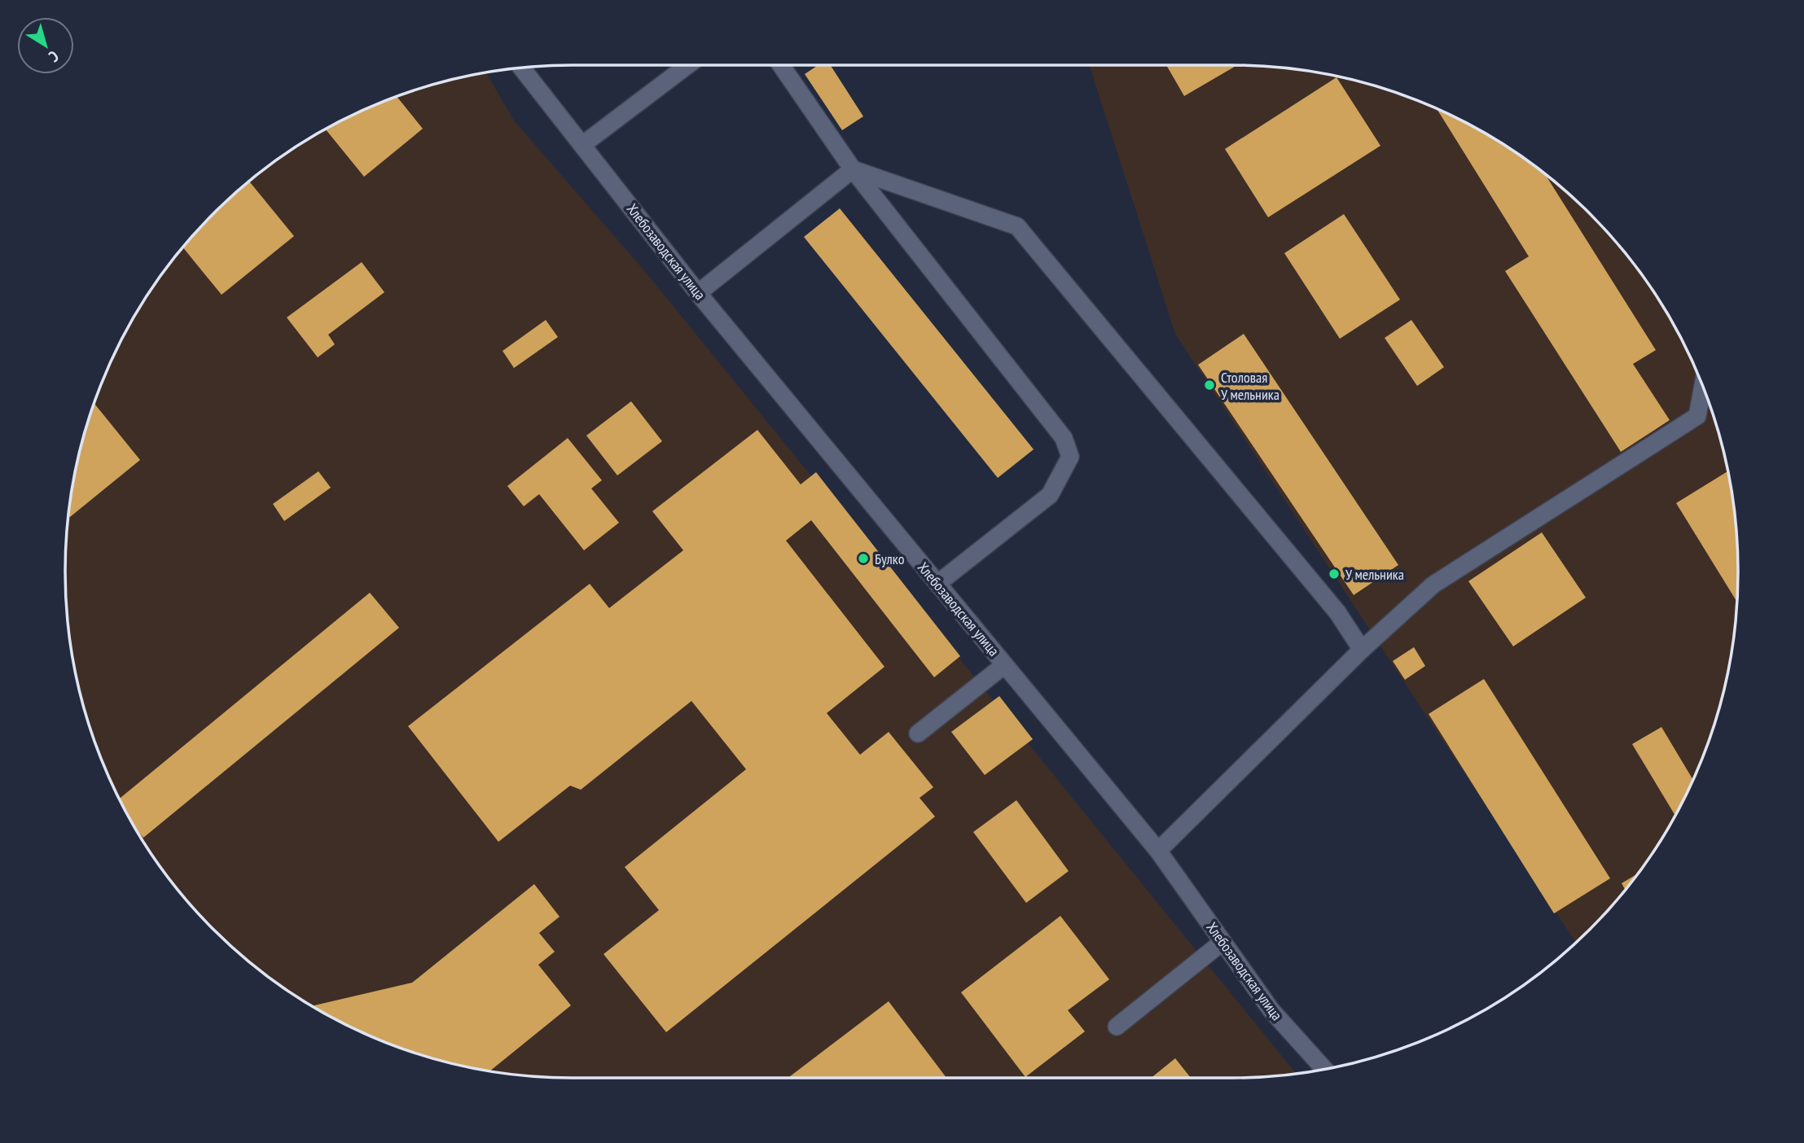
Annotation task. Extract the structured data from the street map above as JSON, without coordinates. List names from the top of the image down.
{
  "streets": {
    "street": ["Хлебозаводская улица"]
  },
  "places": ["Столовая У мельника", "Булко", "У мельника"],
  "north": "bottom right"
}
